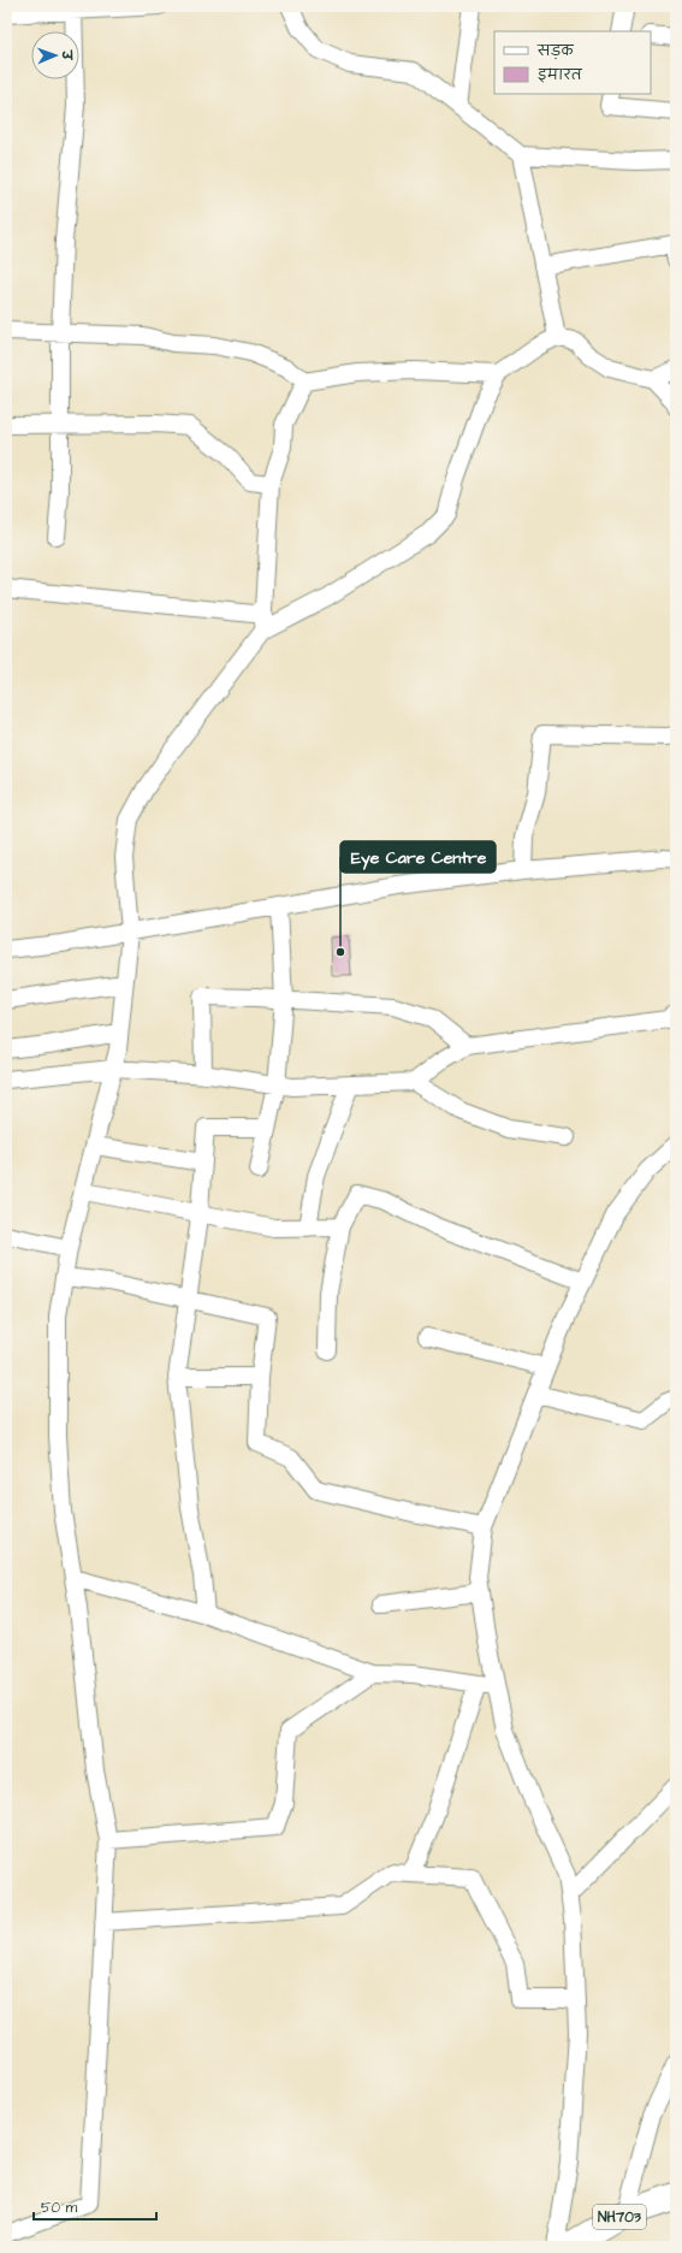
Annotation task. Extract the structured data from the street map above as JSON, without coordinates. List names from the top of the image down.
{
  "streets": {
    "highway": ["NH703"]
  },
  "places": ["Eye Care Centre"],
  "legend": ["सड़क", "इमारत"],
  "scale_bar": "50 m",
  "north": "right"
}
